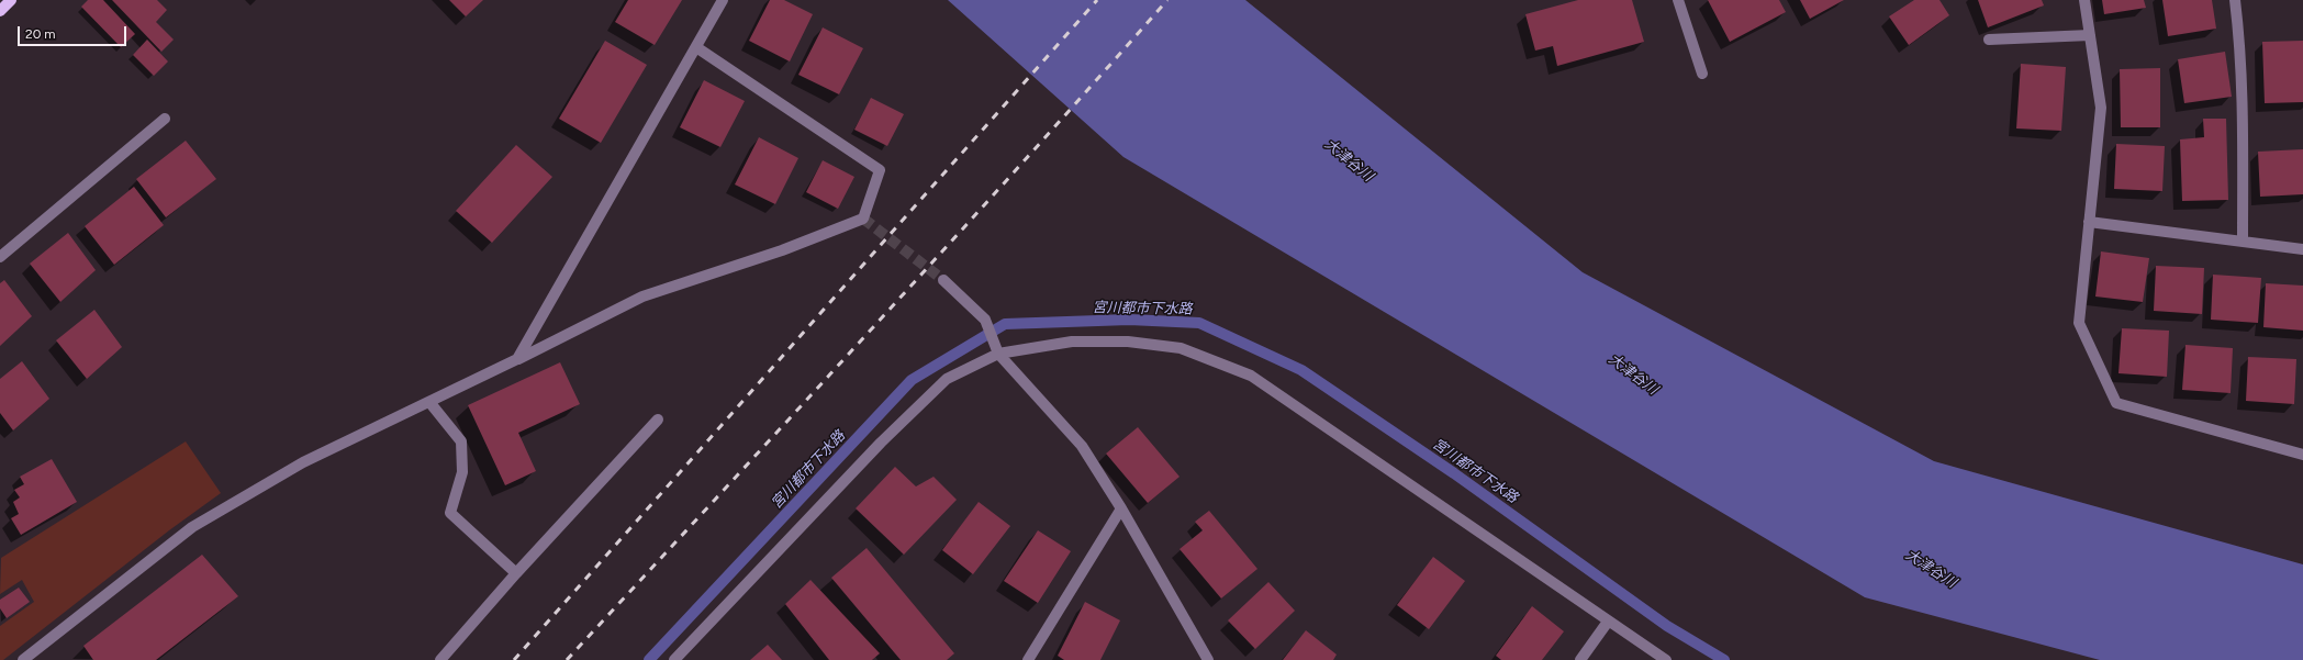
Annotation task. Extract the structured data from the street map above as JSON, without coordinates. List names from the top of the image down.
{
  "water": ["大津谷川", "宮川都市下水路"],
  "scale_bar": "20 m"
}
